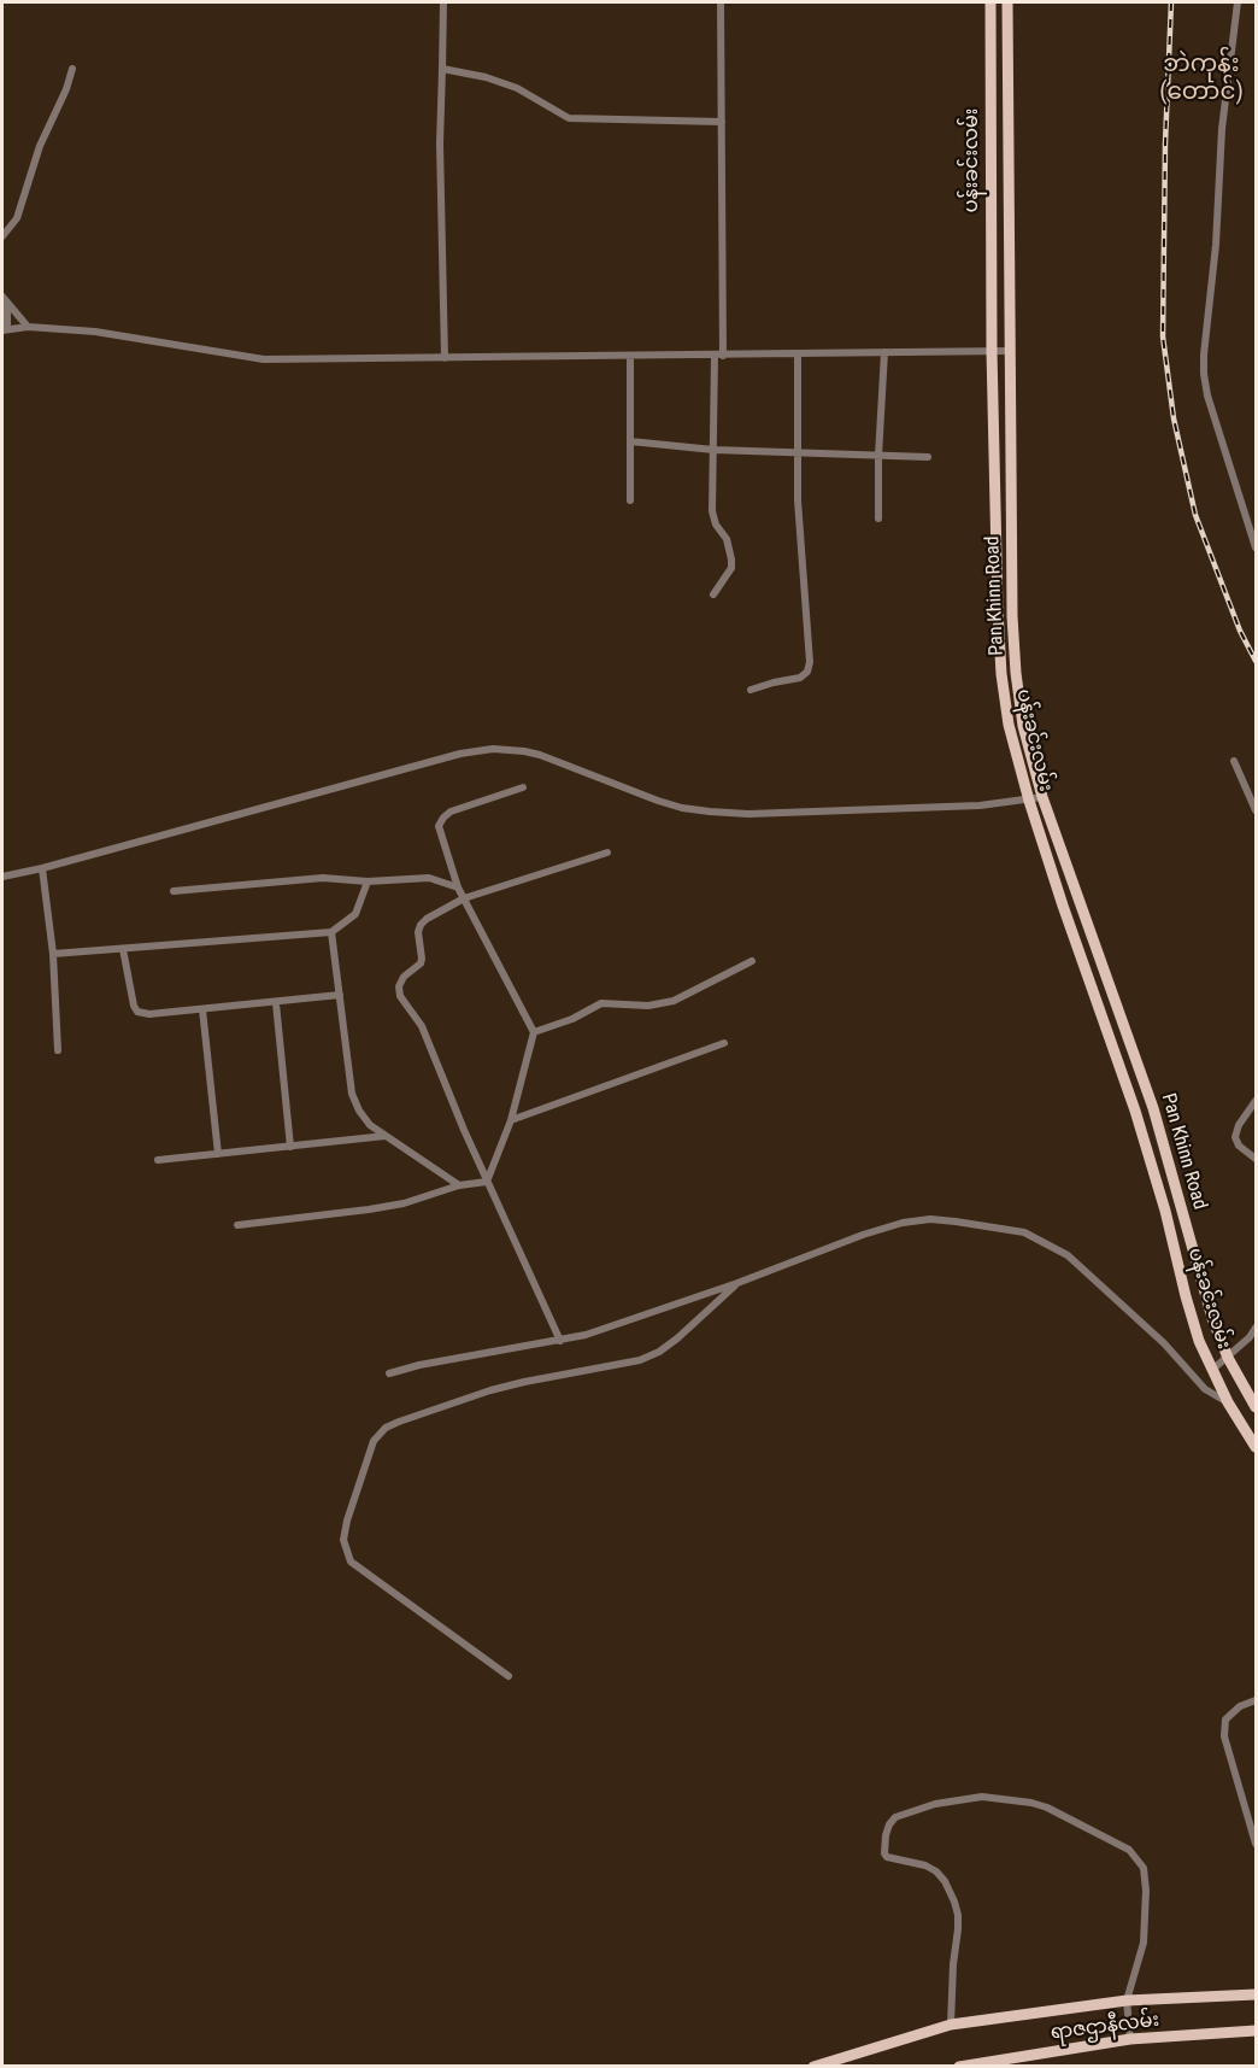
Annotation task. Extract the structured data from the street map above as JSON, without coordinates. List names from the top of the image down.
{
  "streets": {
    "main road": ["ပန်းခင်းလမ်း", "Pan Khinn Road", "ရာဇဌာနီလမ်း"]
  },
  "districts": ["ဘဲကုန်း (တောင်)"]
}
